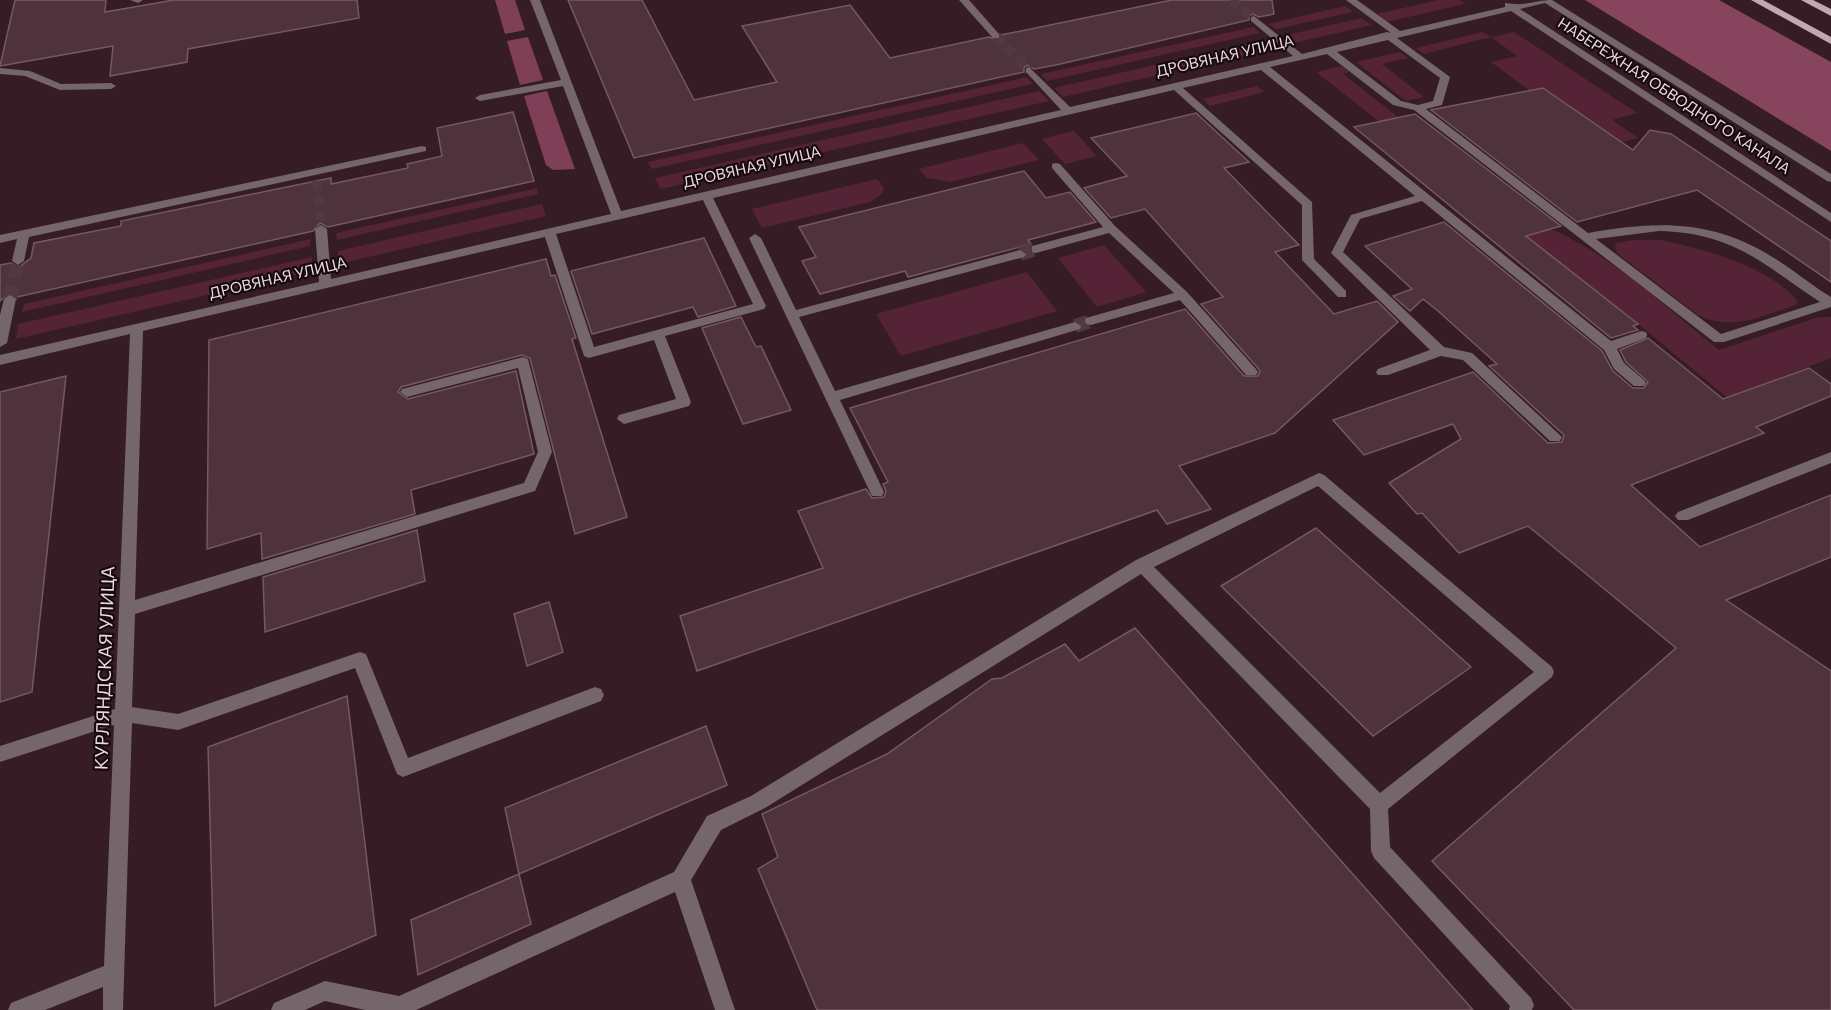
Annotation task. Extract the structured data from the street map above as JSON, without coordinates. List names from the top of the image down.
{
  "streets": {
    "street": ["ДРОВЯНАЯ УЛИЦА", "НАБЕРЕЖНАЯ ОБВОДНОГО КАНАЛА", "КУРЛЯНДСКАЯ УЛИЦА"]
  },
  "crossings": [
    ["ДРОВЯНАЯ УЛИЦА", "НАБЕРЕЖНАЯ ОБВОДНОГО КАНАЛА"],
    ["ДРОВЯНАЯ УЛИЦА", "КУРЛЯНДСКАЯ УЛИЦА"]
  ]
}
